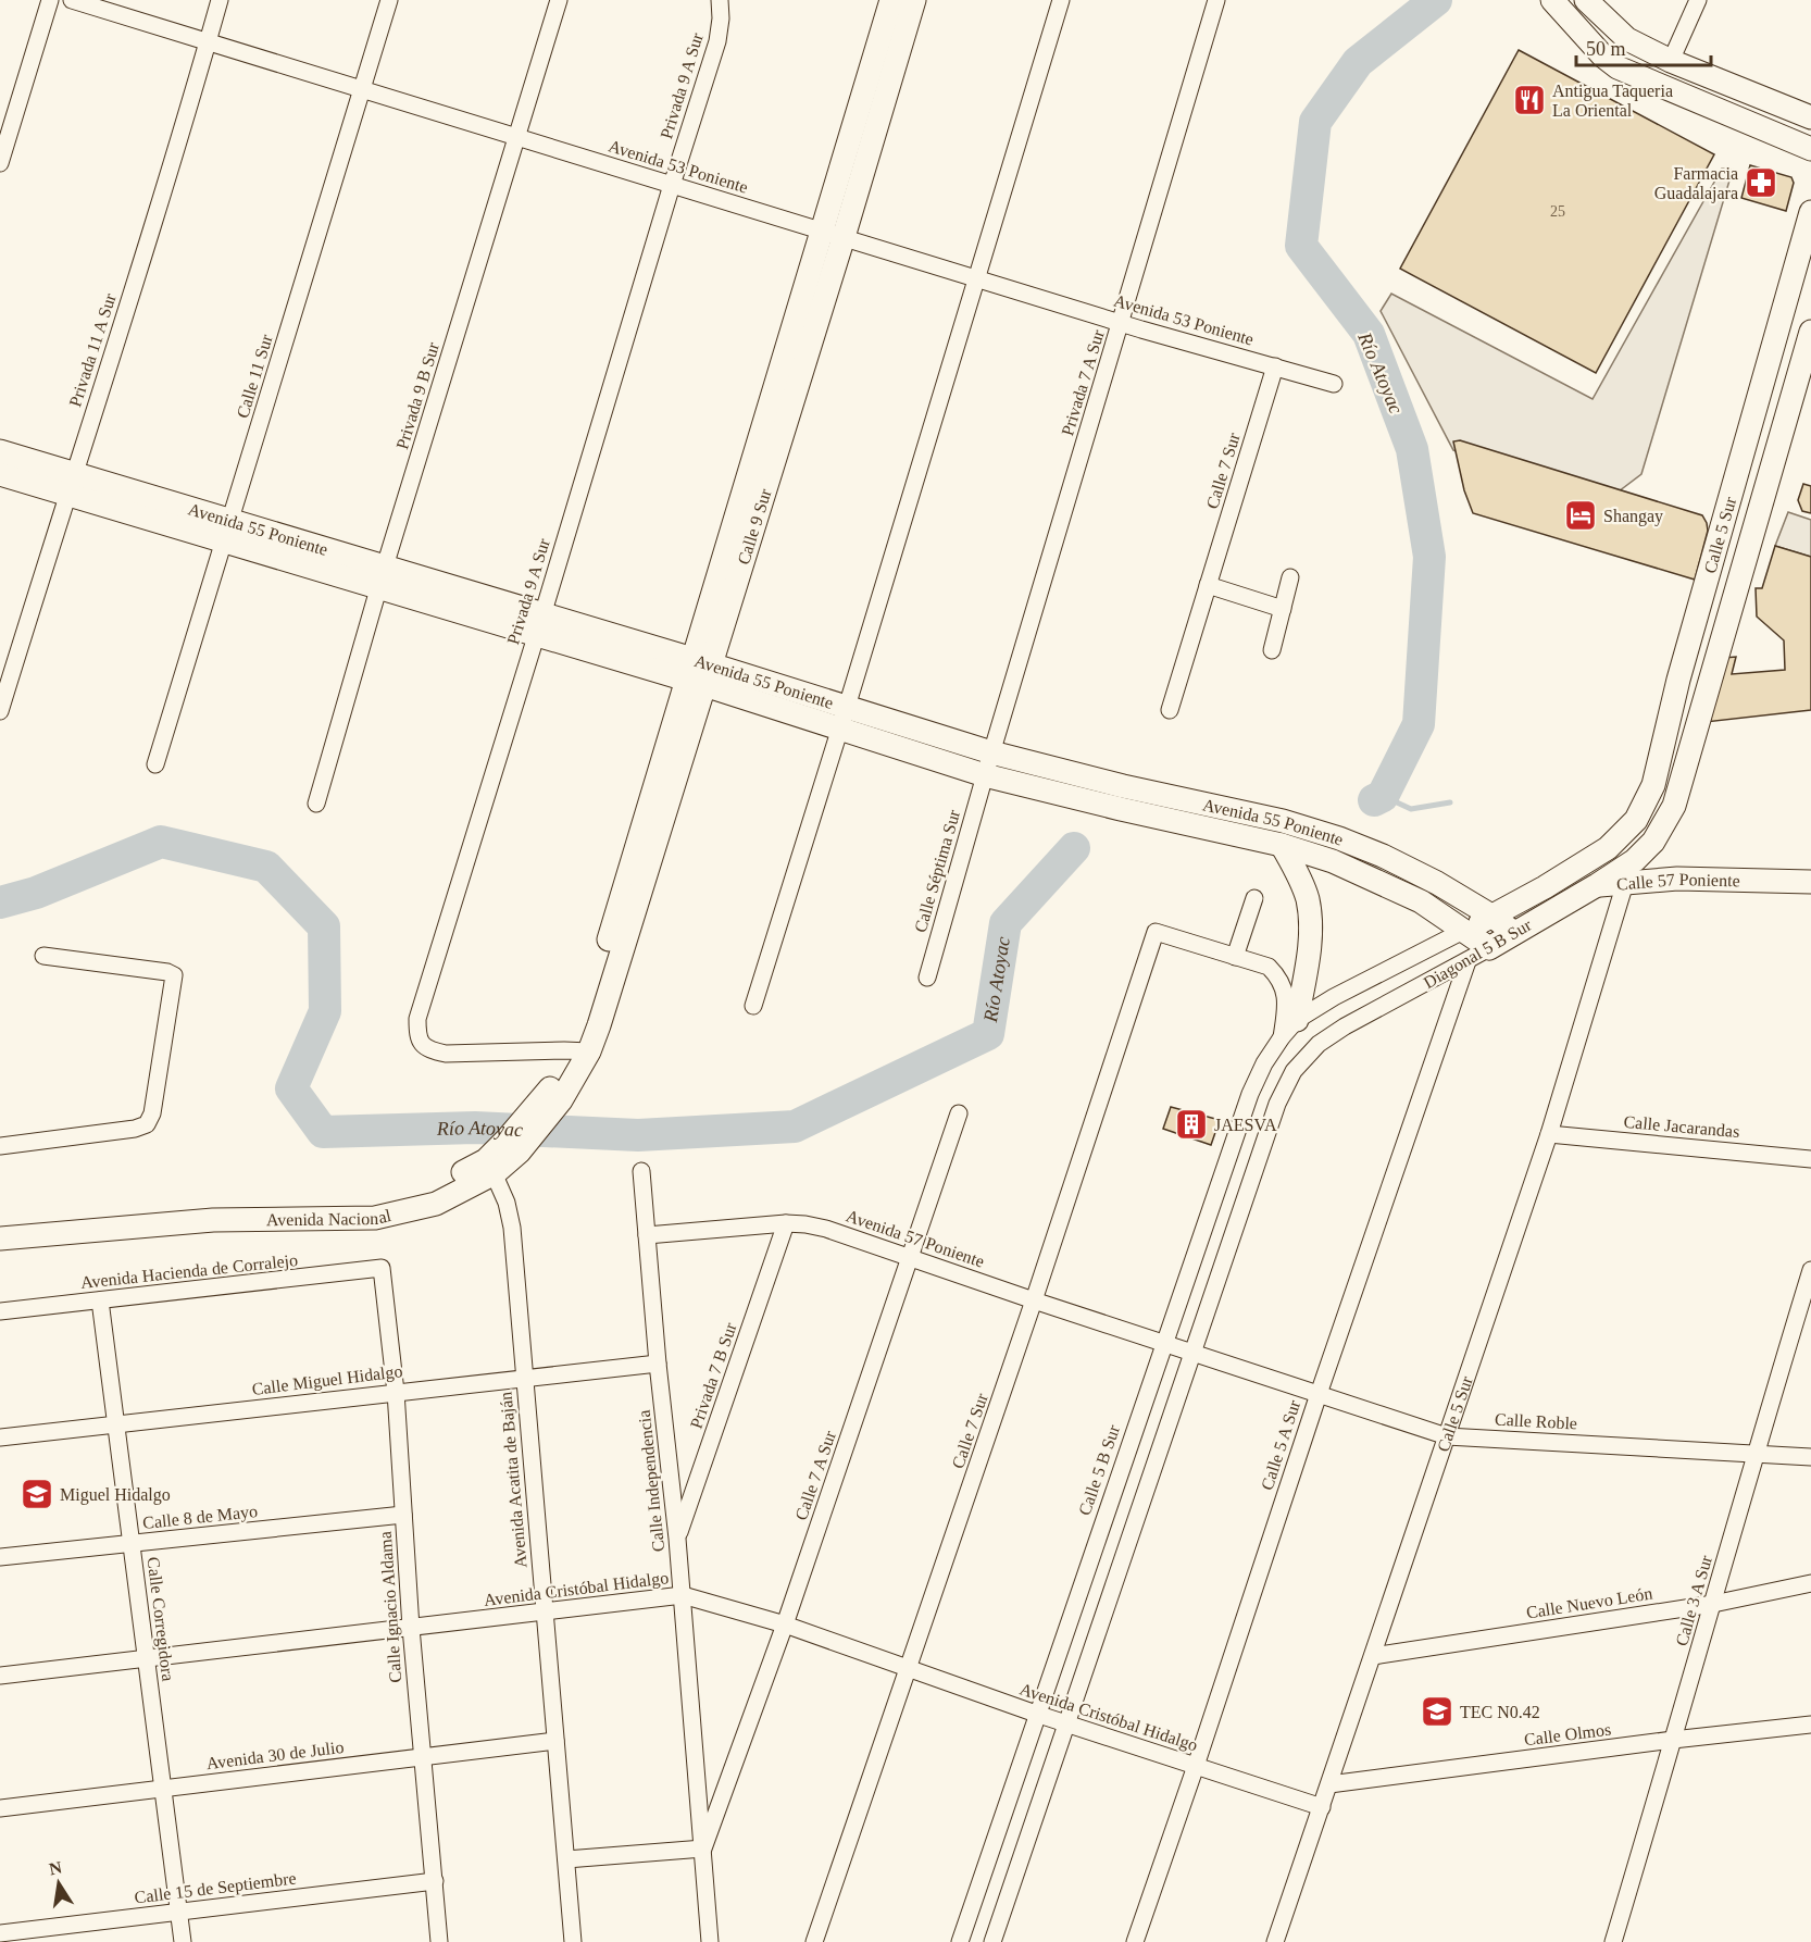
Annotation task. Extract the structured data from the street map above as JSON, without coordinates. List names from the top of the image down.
{
  "streets": {
    "main road": [
      "Calle 9 Sur",
      "Avenida 55 Poniente",
      "Calle 5 Sur",
      "Calle 57 Poniente",
      "Diagonal 5 B Sur",
      "Avenida Nacional"
    ],
    "street": [
      "Privada 9 A Sur",
      "Avenida 53 Poniente",
      "Privada 11 A Sur",
      "Calle 11 Sur",
      "Privada 7 A Sur",
      "Privada 9 B Sur",
      "Calle 7 Sur",
      "Calle Séptima Sur",
      "Calle Jacarandas",
      "Avenida 57 Poniente",
      "Avenida Hacienda de Corralejo",
      "Privada 7 B Sur",
      "Calle Miguel Hidalgo",
      "Calle Roble",
      "Calle 5 A Sur",
      "Calle 5 B Sur",
      "Calle 7 A Sur",
      "Avenida Acatita de Baján",
      "Calle Independencia",
      "Calle 8 de Mayo",
      "Avenida Cristóbal Hidalgo",
      "Calle 3 A Sur",
      "Calle Nuevo León",
      "Calle Ignacio Aldama",
      "Calle Corregidora",
      "Calle Olmos",
      "Avenida 30 de Julio",
      "Calle 15 de Septiembre"
    ]
  },
  "crossings": [
    ["Privada 9 A Sur", "Avenida 53 Poniente"],
    ["Privada 9 A Sur", "Calle 9 Sur"],
    ["Privada 9 A Sur", "Avenida 55 Poniente"],
    ["Privada 9 A Sur", "Avenida Nacional"],
    ["Avenida 53 Poniente", "Privada 11 A Sur"],
    ["Avenida 53 Poniente", "Calle 11 Sur"],
    ["Avenida 53 Poniente", "Privada 7 A Sur"],
    ["Avenida 53 Poniente", "Privada 9 B Sur"],
    ["Avenida 53 Poniente", "Calle 7 Sur"],
    ["Avenida 53 Poniente", "Calle 9 Sur"],
    ["Privada 11 A Sur", "Avenida 55 Poniente"],
    ["Calle 11 Sur", "Avenida 55 Poniente"],
    ["Privada 7 A Sur", "Avenida 55 Poniente"],
    ["Privada 7 A Sur", "Calle Séptima Sur"],
    ["Privada 9 B Sur", "Avenida 55 Poniente"],
    ["Calle 7 Sur", "Avenida 57 Poniente"],
    ["Calle 7 Sur", "Avenida Cristóbal Hidalgo"],
    ["Calle 9 Sur", "Avenida 55 Poniente"],
    ["Calle 9 Sur", "Avenida Nacional"],
    ["Avenida 55 Poniente", "Calle Séptima Sur"],
    ["Avenida 55 Poniente", "Diagonal 5 B Sur"],
    ["Calle 5 Sur", "Calle 57 Poniente"],
    ["Calle 5 Sur", "Diagonal 5 B Sur"],
    ["Calle 5 Sur", "Calle Jacarandas"],
    ["Calle 5 Sur", "Calle Roble"],
    ["Calle 5 Sur", "Avenida Cristóbal Hidalgo"],
    ["Calle 5 Sur", "Calle Nuevo León"],
    ["Calle 5 Sur", "Calle Olmos"],
    ["Calle 57 Poniente", "Diagonal 5 B Sur"],
    ["Diagonal 5 B Sur", "Avenida 57 Poniente"],
    ["Diagonal 5 B Sur", "Calle Roble"],
    ["Diagonal 5 B Sur", "Calle 5 A Sur"],
    ["Diagonal 5 B Sur", "Calle 5 B Sur"],
    ["Avenida Nacional", "Avenida Acatita de Baján"],
    ["Avenida 57 Poniente", "Privada 7 B Sur"],
    ["Avenida 57 Poniente", "Calle Roble"],
    ["Avenida 57 Poniente", "Calle 5 B Sur"],
    ["Avenida 57 Poniente", "Calle 7 A Sur"],
    ["Avenida 57 Poniente", "Calle Independencia"],
    ["Avenida Hacienda de Corralejo", "Calle Ignacio Aldama"],
    ["Avenida Hacienda de Corralejo", "Calle Corregidora"],
    ["Privada 7 B Sur", "Calle Independencia"],
    ["Calle Miguel Hidalgo", "Avenida Acatita de Baján"],
    ["Calle Miguel Hidalgo", "Calle Independencia"],
    ["Calle Miguel Hidalgo", "Calle Ignacio Aldama"],
    ["Calle Miguel Hidalgo", "Calle Corregidora"],
    ["Calle Roble", "Calle 5 A Sur"],
    ["Calle Roble", "Calle 3 A Sur"],
    ["Calle 5 A Sur", "Avenida Cristóbal Hidalgo"],
    ["Calle 5 B Sur", "Avenida Cristóbal Hidalgo"],
    ["Calle 7 A Sur", "Calle Independencia"],
    ["Calle 7 A Sur", "Avenida Cristóbal Hidalgo"],
    ["Avenida Acatita de Baján", "Avenida Cristóbal Hidalgo"],
    ["Avenida Acatita de Baján", "Avenida 30 de Julio"],
    ["Calle Independencia", "Avenida Cristóbal Hidalgo"],
    ["Calle 8 de Mayo", "Calle Ignacio Aldama"],
    ["Calle 8 de Mayo", "Calle Corregidora"],
    ["Avenida Cristóbal Hidalgo", "Calle Ignacio Aldama"],
    ["Avenida Cristóbal Hidalgo", "Calle Corregidora"],
    ["Calle 3 A Sur", "Calle Nuevo León"],
    ["Calle 3 A Sur", "Calle Olmos"],
    ["Calle Ignacio Aldama", "Avenida 30 de Julio"],
    ["Calle Ignacio Aldama", "Calle 15 de Septiembre"],
    ["Calle Corregidora", "Avenida 30 de Julio"],
    ["Calle Corregidora", "Calle 15 de Septiembre"]
  ],
  "water": ["Río Atoyac"],
  "places": {
    "restaurant": ["Antigua Taqueria La Oriental"],
    "pharmacy": ["Farmacia Guadalajara"],
    "hotel": ["Shangay"],
    "building": ["JAESVA"],
    "school or university": ["Miguel Hidalgo", "TEC N0.42"]
  },
  "house_numbers": ["25"],
  "scale_bar": "50 m",
  "north": "top"
}
